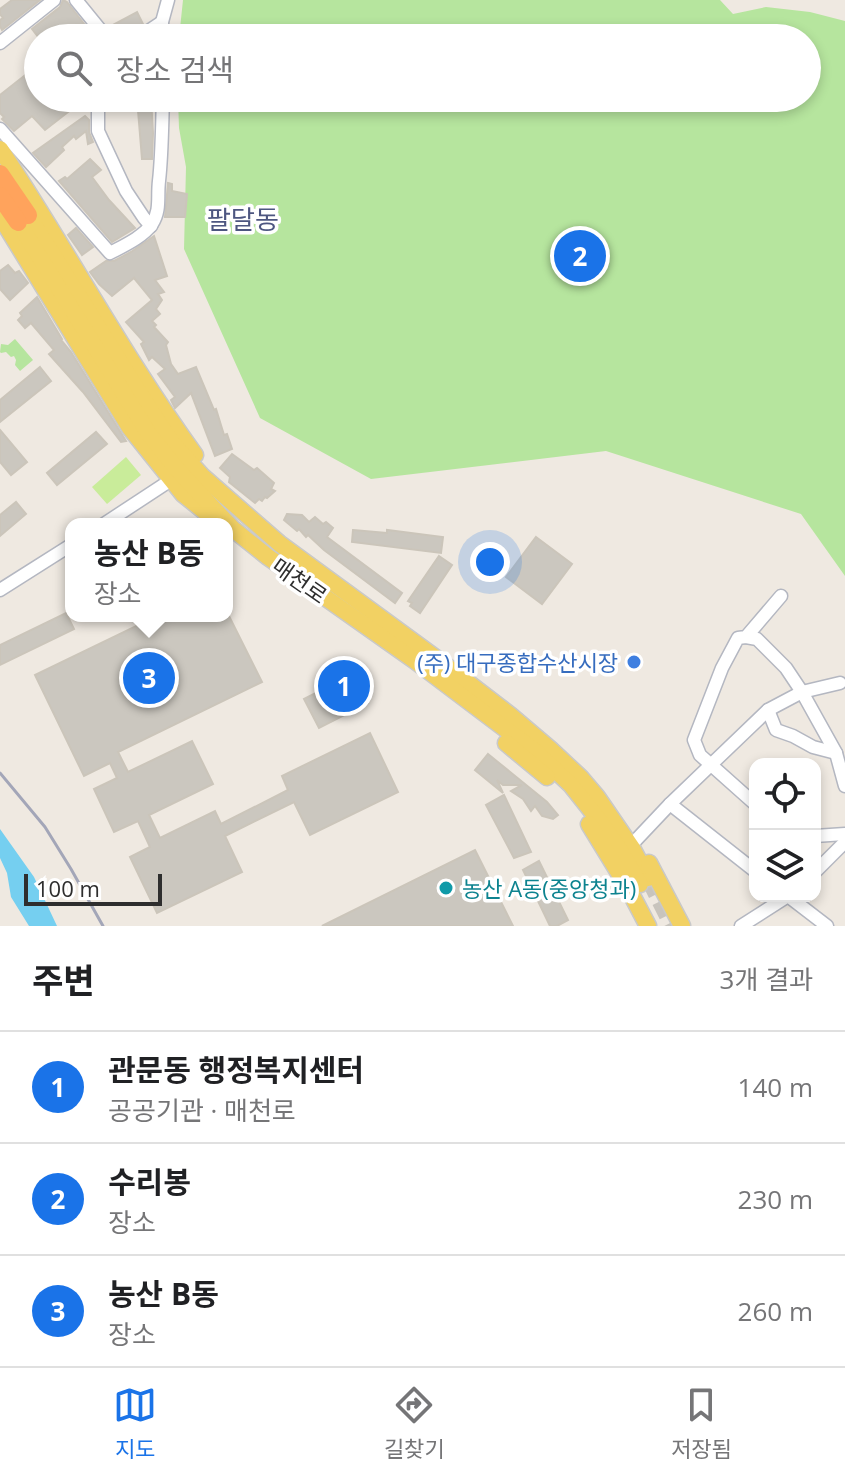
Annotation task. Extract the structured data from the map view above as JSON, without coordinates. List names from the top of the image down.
{
  "streets": {
    "main road": ["매천로"]
  },
  "districts": ["팔달동"],
  "places": ["(주) 대구종합수산시장", "농산 A동(중앙청과)"],
  "scale_bar": "100 m",
  "page": {
    "search": "장소 검색",
    "pins": ["2", "3", "1"],
    "popup": ["농산 B동", "장소"],
    "scale": "100 m",
    "heading": ["주변", "3개 결과"],
    "list": [
      {
        "mark": "1",
        "name": "관문동 행정복지센터",
        "note": "공공기관 · 매천로",
        "value": "140 m"
      },
      {
        "mark": "2",
        "name": "수리봉",
        "note": "장소",
        "value": "230 m"
      },
      {
        "mark": "3",
        "name": "농산 B동",
        "note": "장소",
        "value": "260 m"
      }
    ],
    "nav": ["지도", "길찾기", "저장됨"]
  }
}
